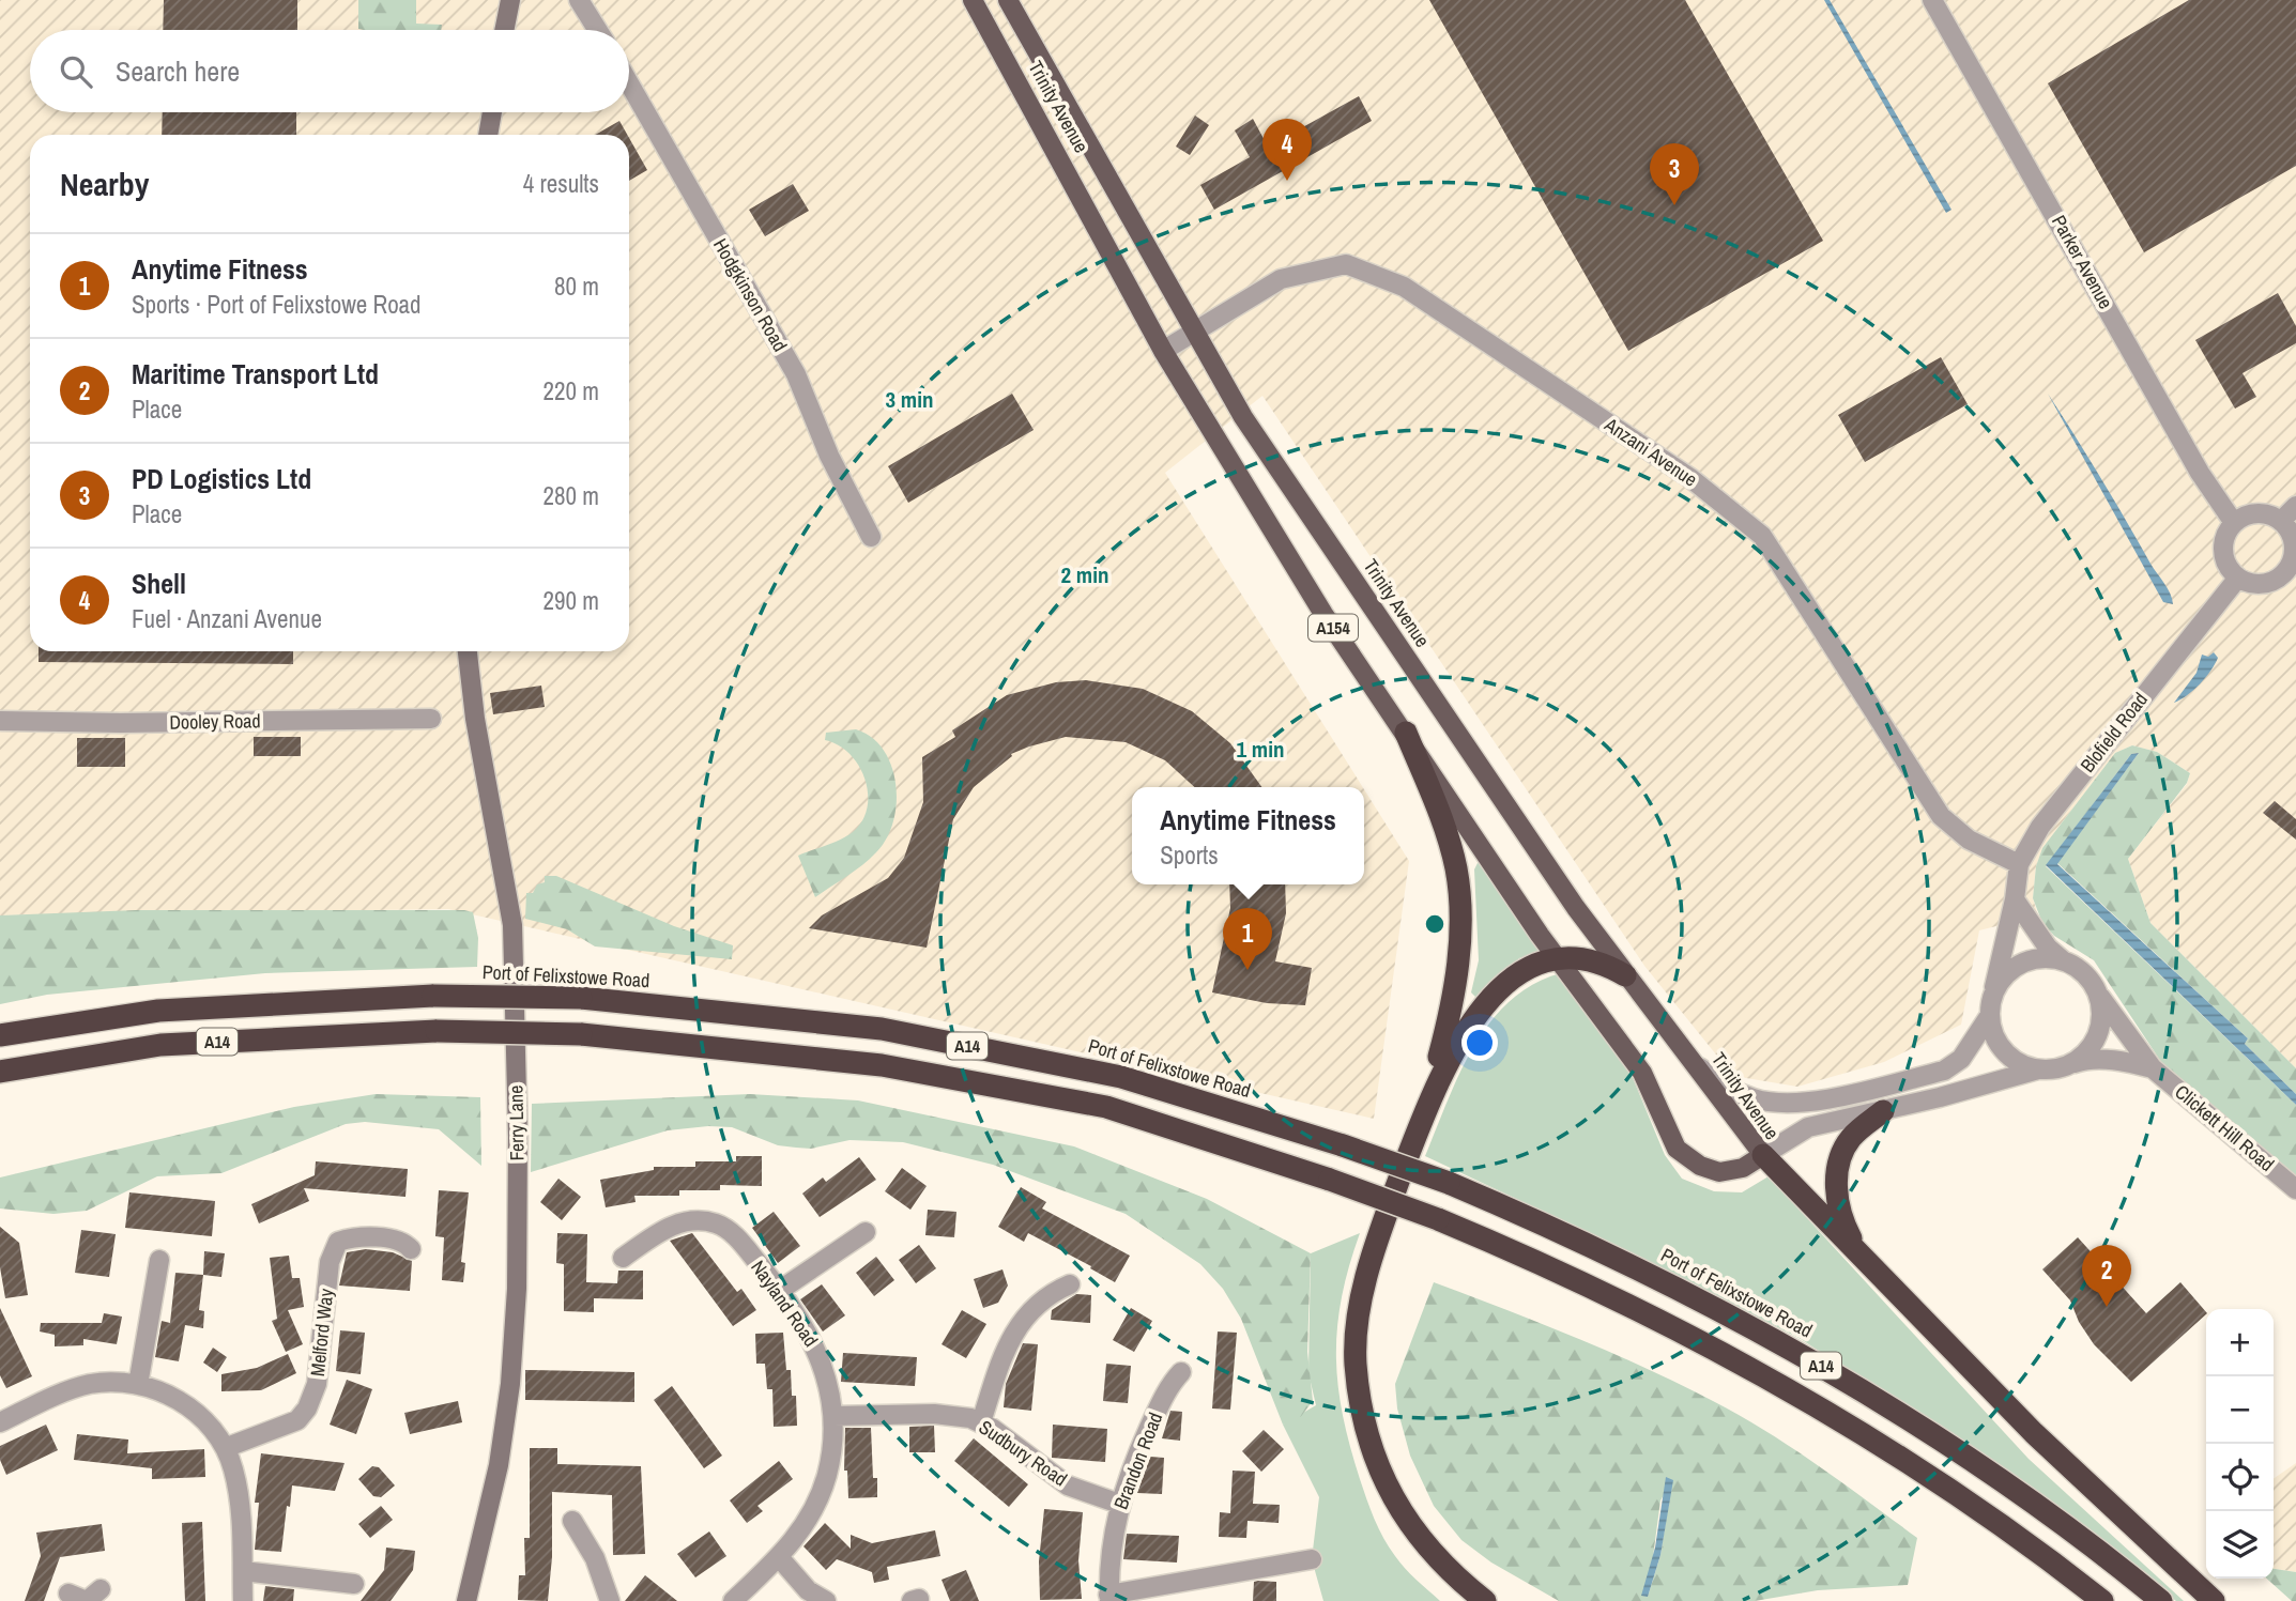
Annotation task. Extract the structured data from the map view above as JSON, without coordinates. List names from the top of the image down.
{
  "streets": {
    "highway": ["Port of Felixstowe Road", "A14"],
    "main road": ["Trinity Avenue", "A154"],
    "street": [
      "Parker Avenue",
      "Hodgkinson Road",
      "Anzani Avenue",
      "Dooley Road",
      "Blofield Road",
      "Ferry Lane",
      "Clickett Hill Road",
      "Nayland Road",
      "Melford Way",
      "Sudbury Road",
      "Brandon Road"
    ]
  },
  "crossings": [
    ["Trinity Avenue", "Anzani Avenue"],
    ["Parker Avenue", "Blofield Road"],
    ["Anzani Avenue", "Blofield Road"],
    ["Blofield Road", "Clickett Hill Road"],
    ["Nayland Road", "Sudbury Road"],
    ["Sudbury Road", "Brandon Road"]
  ],
  "page": {
    "search": "Search here",
    "pins": [
      "4",
      "3",
      "1",
      "2"
    ],
    "heading": ["Nearby", "4 results"],
    "list": [
      {
        "mark": "1",
        "name": "Anytime Fitness",
        "note": "Sports · Port of Felixstowe Road",
        "value": "80 m"
      },
      {
        "mark": "2",
        "name": "Maritime Transport Ltd",
        "note": "Place",
        "value": "220 m"
      },
      {
        "mark": "3",
        "name": "PD Logistics Ltd",
        "note": "Place",
        "value": "280 m"
      },
      {
        "mark": "4",
        "name": "Shell",
        "note": "Fuel · Anzani Avenue",
        "value": "290 m"
      }
    ],
    "popup": ["Anytime Fitness", "Sports"],
    "map_buttons": ["+", "−"]
  },
  "rings": ["3 min", "2 min", "1 min"]
}
